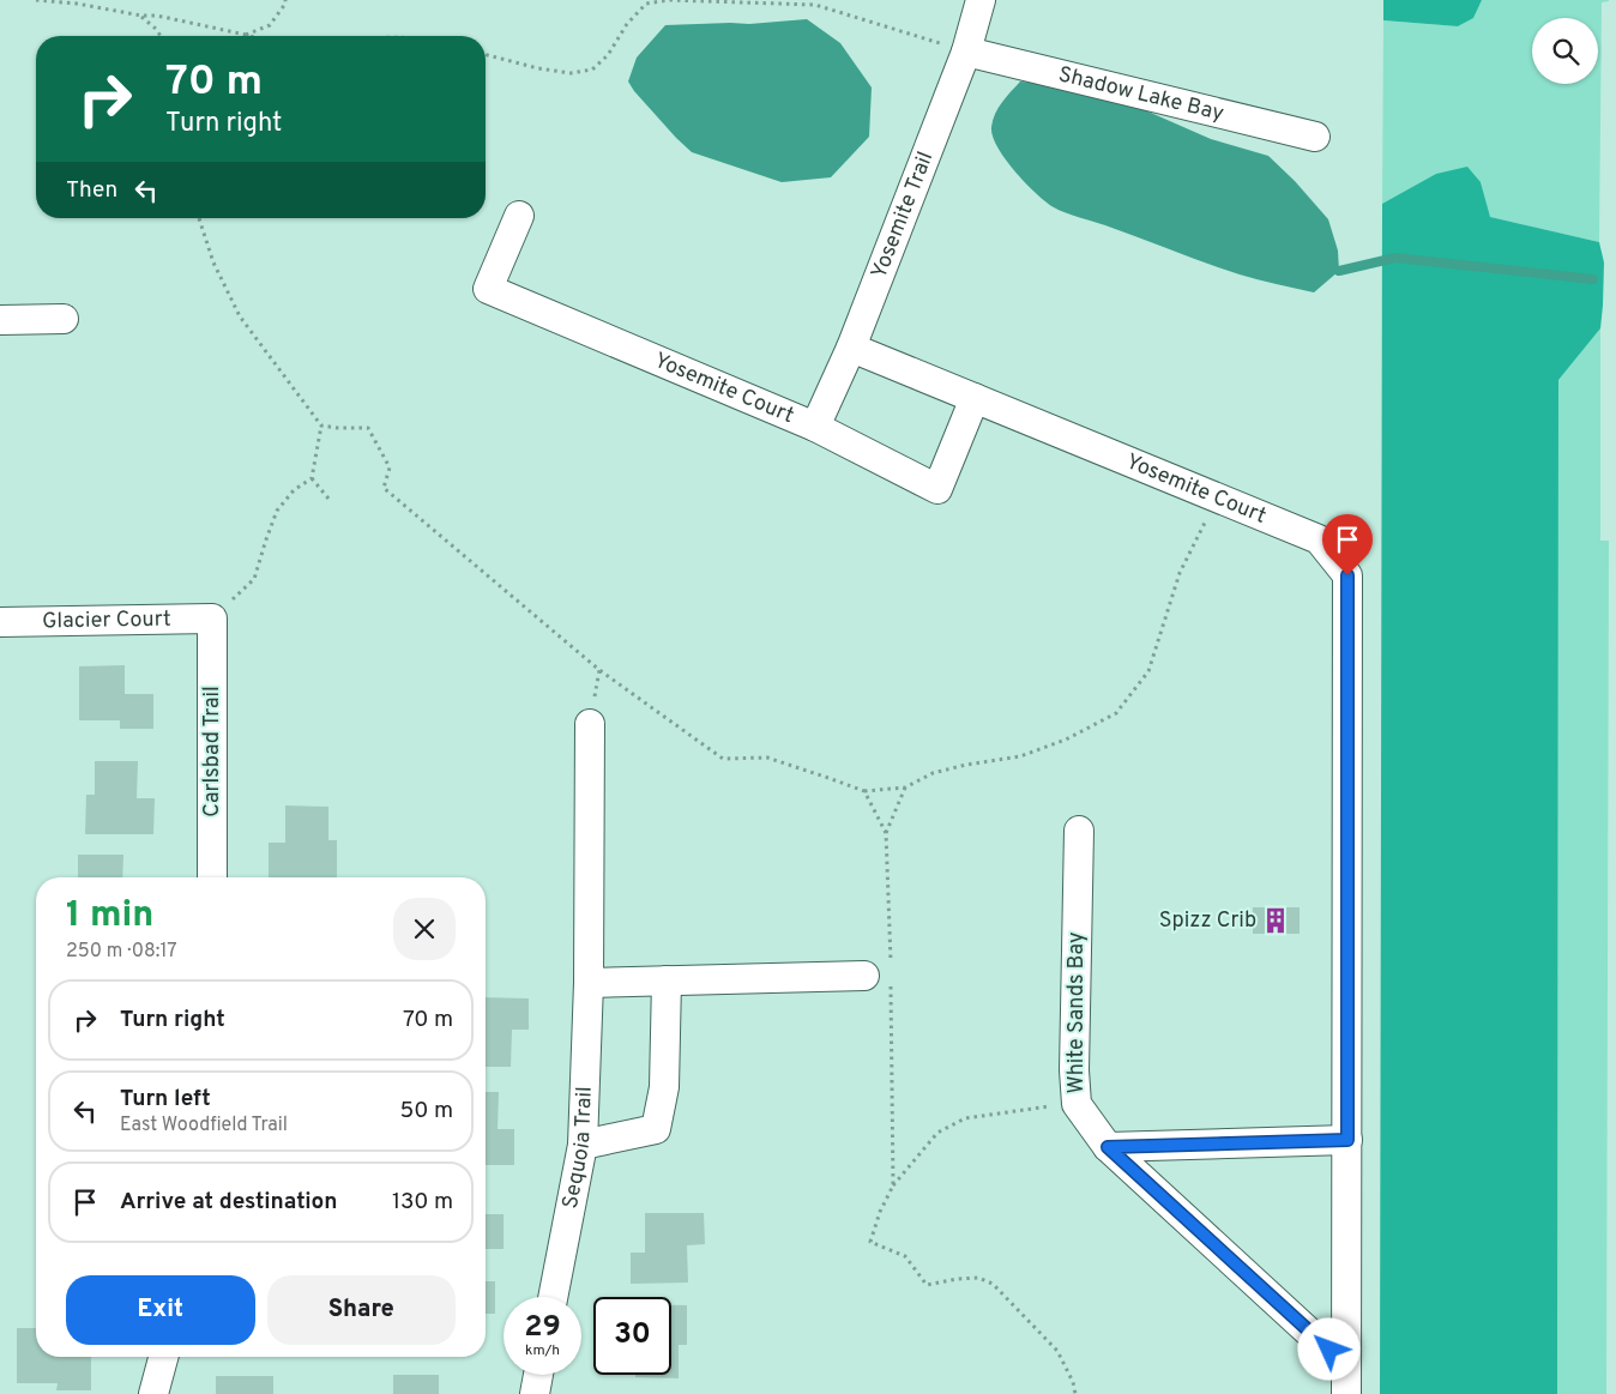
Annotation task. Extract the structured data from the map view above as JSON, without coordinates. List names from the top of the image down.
{
  "streets": {
    "street": [
      "Shadow Lake Bay",
      "Yosemite Trail",
      "Yosemite Court",
      "Glacier Court",
      "Carlsbad Trail",
      "White Sands Bay",
      "Sequoia Trail"
    ]
  },
  "crossings": [
    ["Shadow Lake Bay", "Yosemite Trail"],
    ["Yosemite Trail", "Yosemite Court"],
    ["Glacier Court", "Carlsbad Trail"]
  ],
  "places": {
    "building": ["Spizz Crib"]
  },
  "page": {
    "turn": ["70 m", "Turn right"],
    "then": "Then",
    "heading": ["1 min", "250 m · 08:17"],
    "list": [
      {
        "name": "Turn right",
        "value": "70 m"
      },
      {
        "name": "Turn left",
        "note": "East Woodfield Trail",
        "value": "50 m"
      },
      {
        "name": "Arrive at destination",
        "value": "130 m"
      }
    ],
    "buttons": ["Exit", "Share"],
    "speed": "29 km/h",
    "limit": "30"
  }
}
